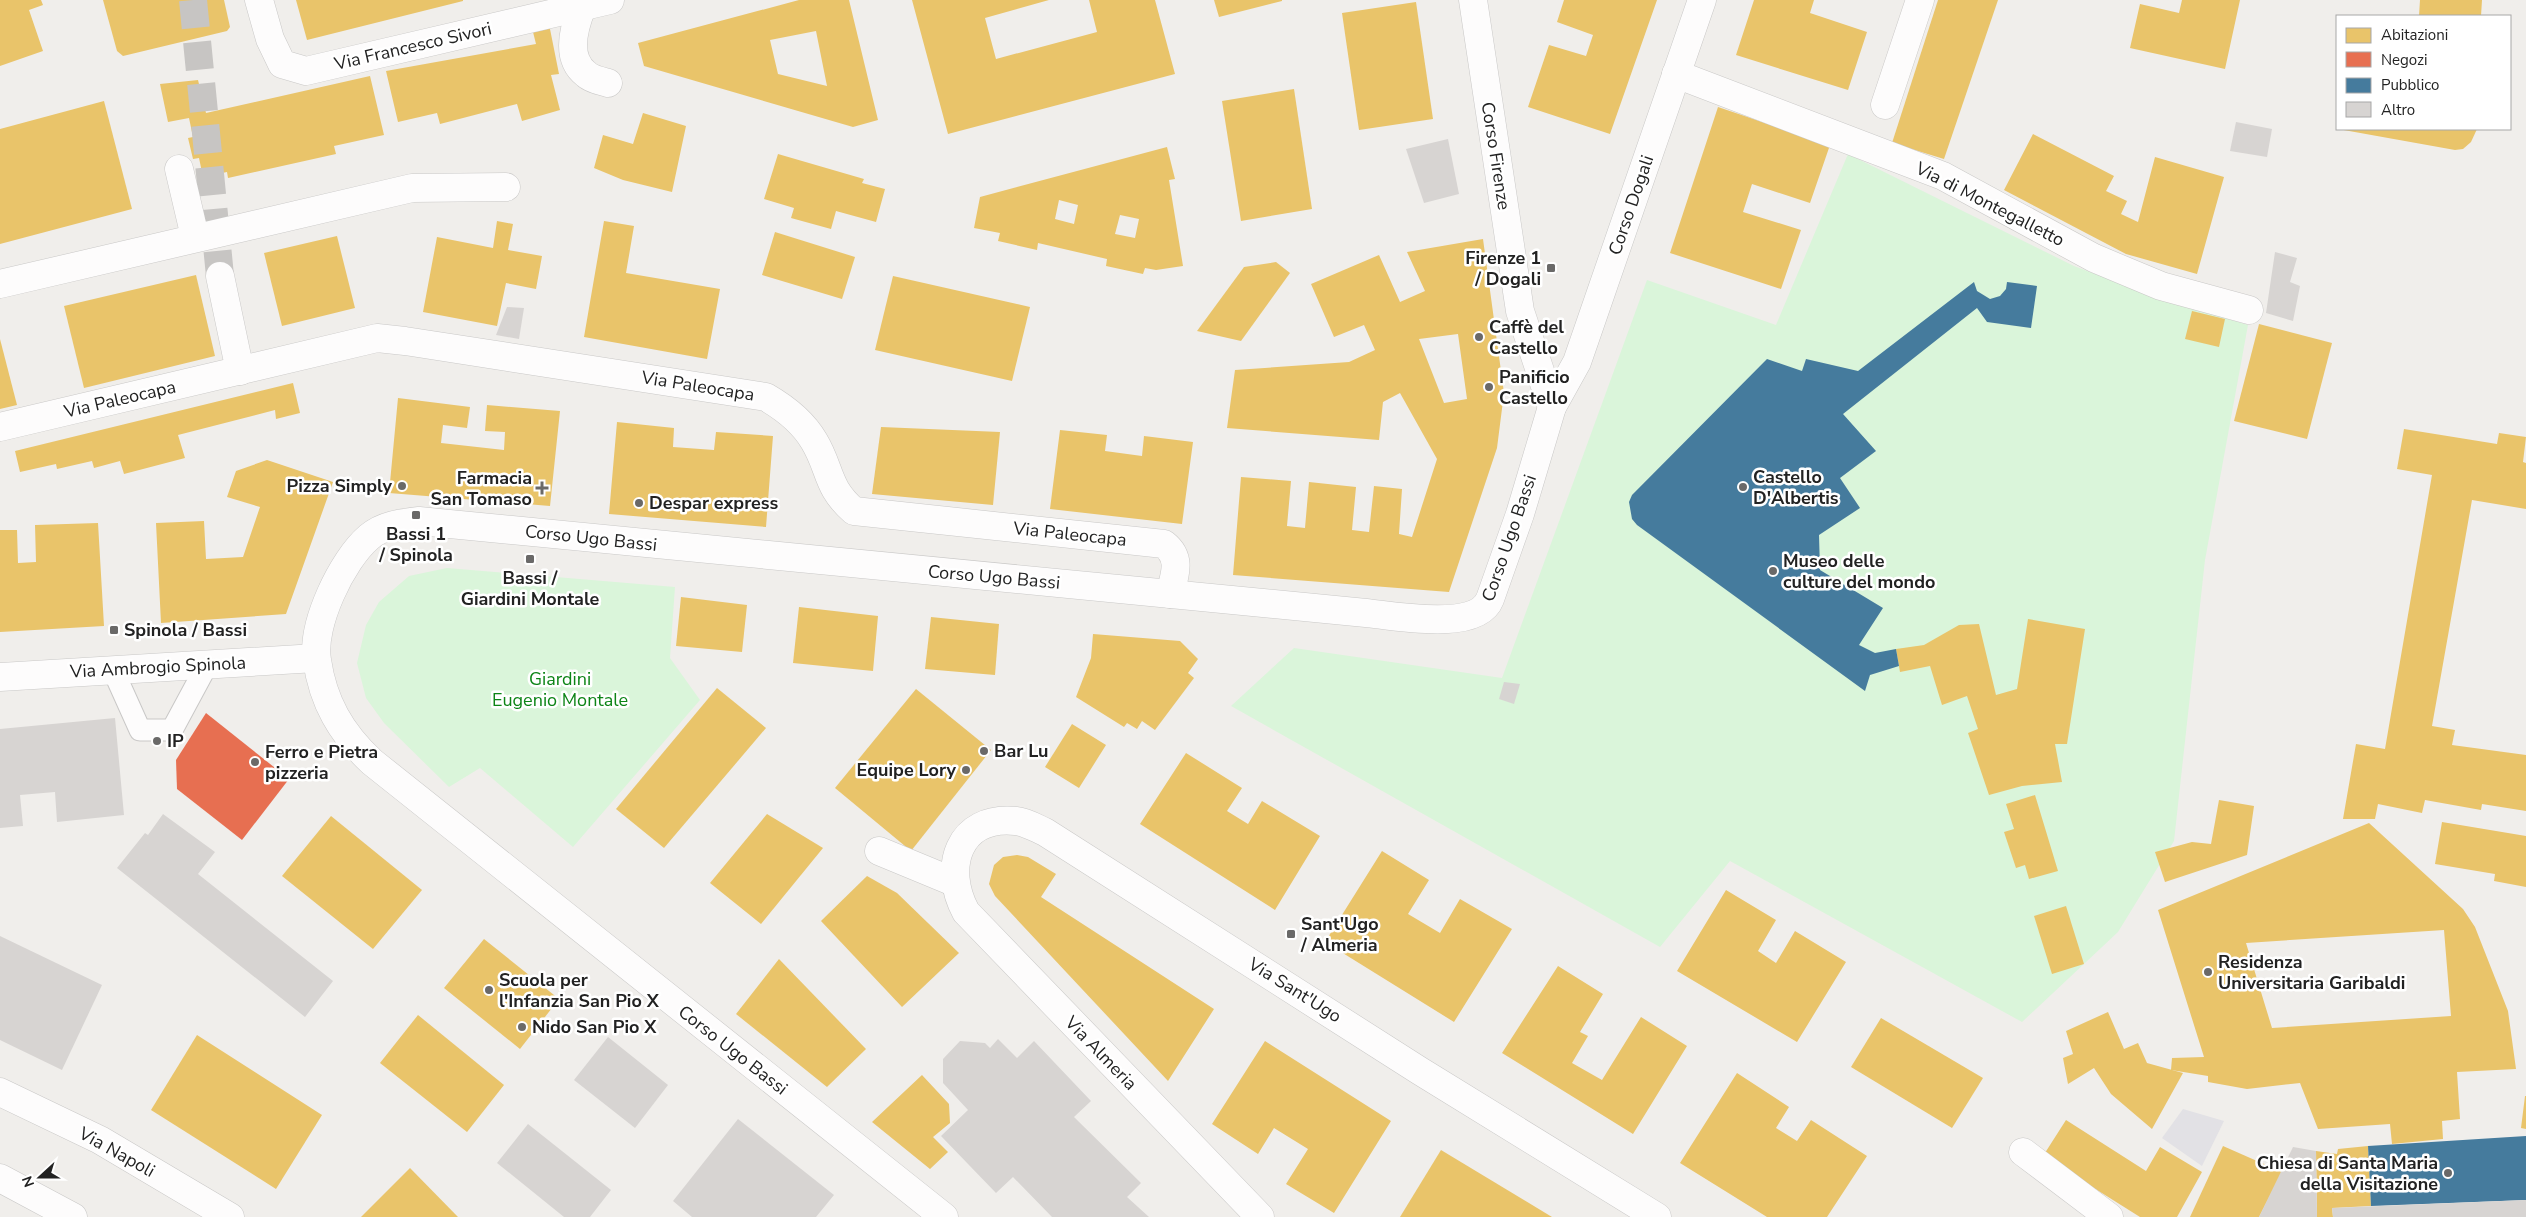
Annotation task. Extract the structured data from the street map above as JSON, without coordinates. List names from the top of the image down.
{
  "streets": {
    "street": [
      "Via Francesco Sivori",
      "Corso Firenze",
      "Via di Montegalletto",
      "Corso Dogali",
      "Via Paleocapa",
      "Corso Ugo Bassi",
      "Via Ambrogio Spinola",
      "Via Sant'Ugo",
      "Via Almeria",
      "Via Napoli"
    ]
  },
  "crossings": [
    ["Corso Firenze", "Corso Dogali"],
    ["Corso Firenze", "Corso Ugo Bassi"],
    ["Via di Montegalletto", "Corso Dogali"],
    ["Corso Dogali", "Corso Ugo Bassi"],
    ["Via Paleocapa", "Corso Ugo Bassi"],
    ["Corso Ugo Bassi", "Via Ambrogio Spinola"],
    ["Via Sant'Ugo", "Via Almeria"]
  ],
  "parks": ["Giardini Eugenio Montale"],
  "places": {
    "transit": [
      "Firenze 1 / Dogali",
      "Bassi 1 / Spinola",
      "Bassi / Giardini Montale",
      "Spinola / Bassi",
      "Sant'Ugo / Almeria"
    ],
    "other": [
      "Caffè del Castello",
      "Panificio Castello",
      "Pizza Simply",
      "Castello D'Albertis",
      "Despar express",
      "Museo delle culture del mondo",
      "IP",
      "Bar Lu",
      "Ferro e Pietra pizzeria",
      "Equipe Lory",
      "Residenza Universitaria Garibaldi",
      "Scuola per l'Infanzia San Pio X",
      "Nido San Pio X",
      "Chiesa di Santa Maria della Visitazione"
    ],
    "health": ["Farmacia San Tomaso"]
  },
  "legend": [
    "Abitazioni",
    "Negozi",
    "Pubblico",
    "Altro"
  ],
  "north": "left"
}
